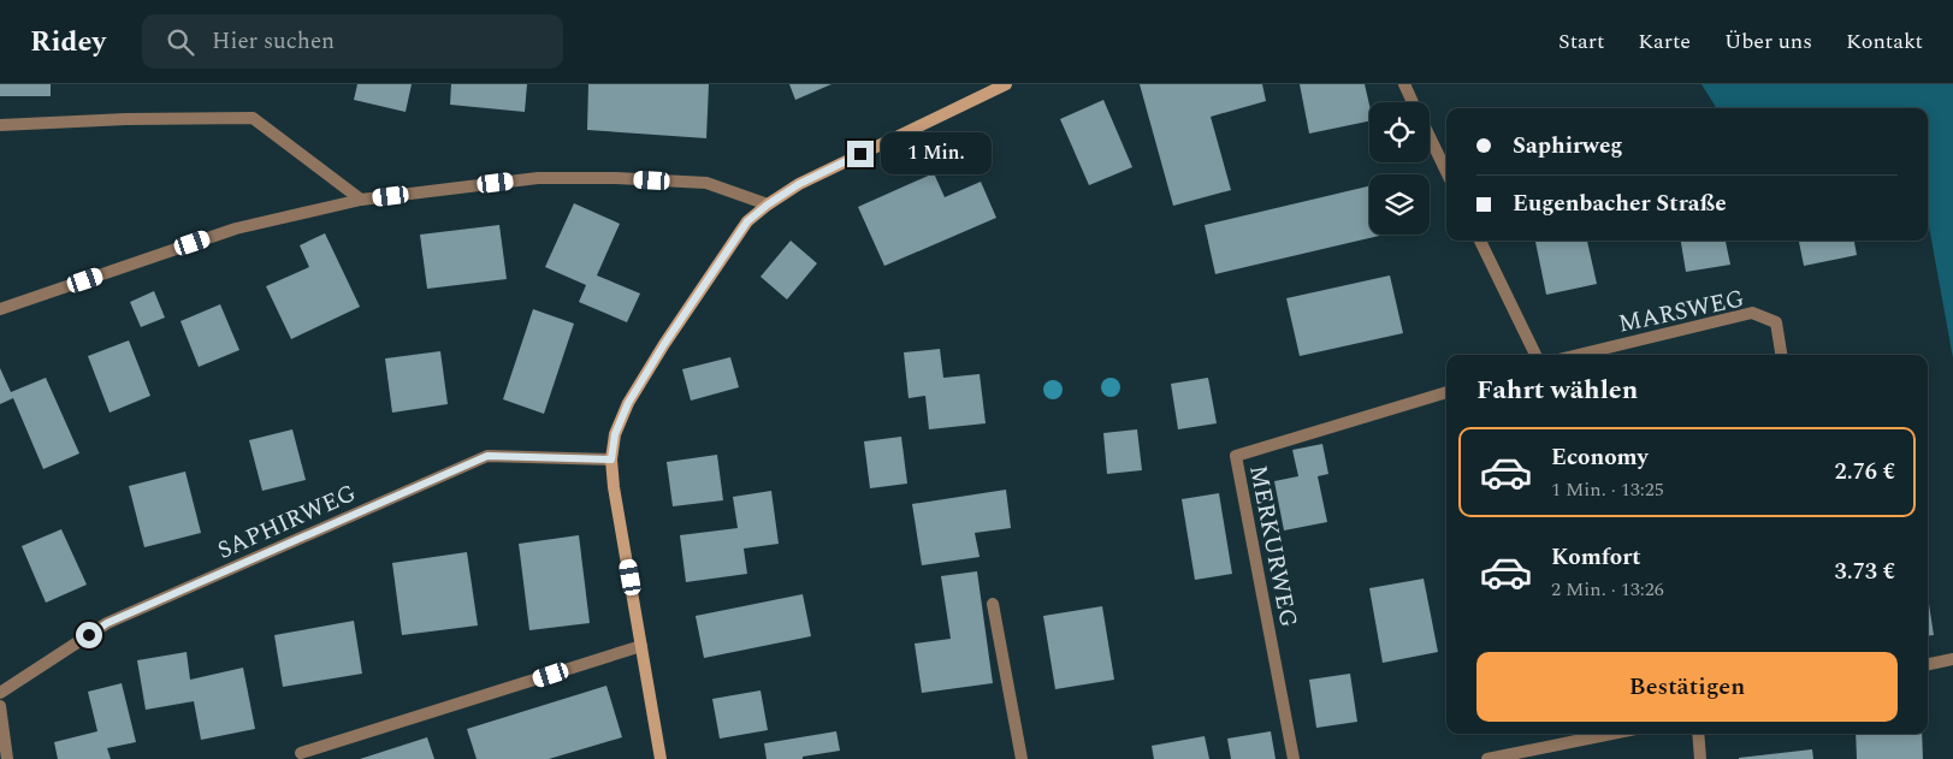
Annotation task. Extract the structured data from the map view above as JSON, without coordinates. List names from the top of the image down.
{
  "streets": {
    "street": ["MARSWEG", "SAPHIRWEG", "MERKURWEG"]
  },
  "page": {
    "header": "Ridey",
    "search": "Hier suchen",
    "nav": [
      "Start",
      "Karte",
      "Über uns",
      "Kontakt"
    ],
    "banner": ["Saphirweg", "Eugenbacher Straße"],
    "bubble": "1 Min.",
    "heading": "Fahrt wählen",
    "list": [
      {
        "name": "Economy",
        "note": "1 Min. · 13:25",
        "value": "2.76 €"
      },
      {
        "name": "Komfort",
        "note": "2 Min. · 13:26",
        "value": "3.73 €"
      }
    ],
    "buttons": "Bestätigen"
  }
}
